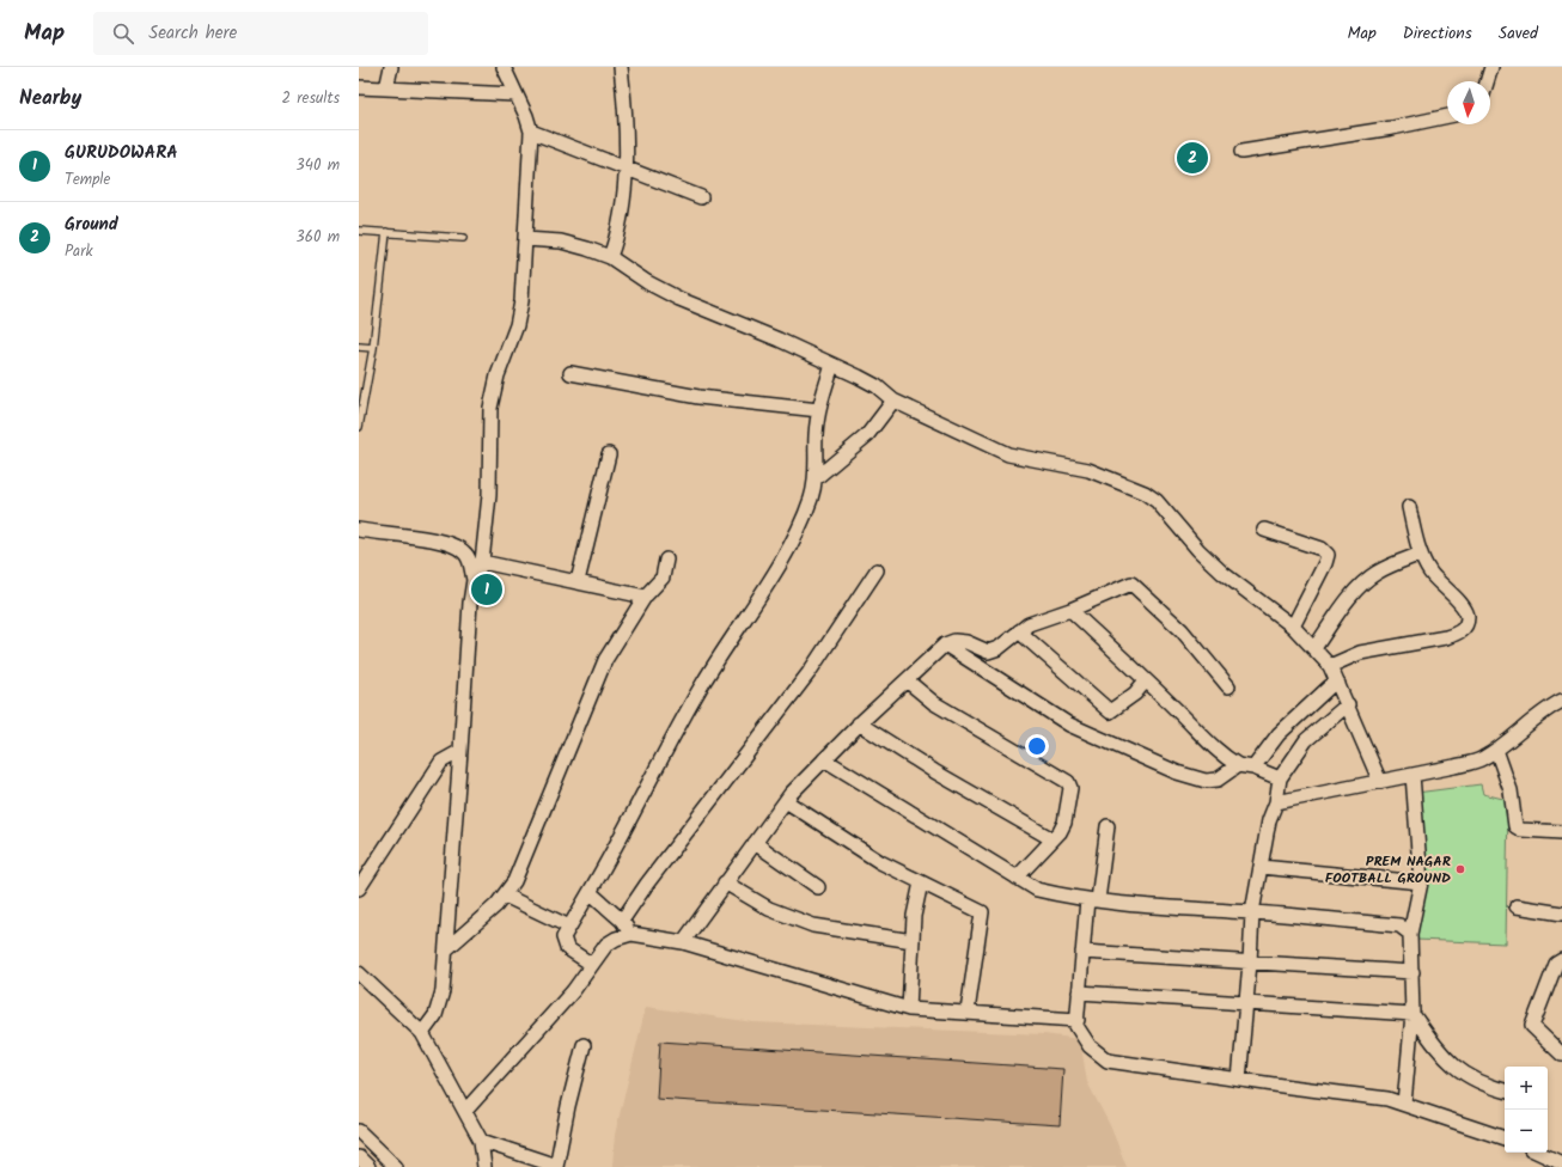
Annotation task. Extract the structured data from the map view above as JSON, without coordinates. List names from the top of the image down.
{
  "places": ["PREM NAGAR FOOTBALL GROUND"],
  "north": "bottom",
  "page": {
    "header": "Map",
    "search": "Search here",
    "nav": ["Map", "Directions", "Saved"],
    "heading": ["Nearby", "2 results"],
    "list": [
      {
        "mark": "1",
        "name": "GURUDOWARA",
        "note": "Temple",
        "value": "340 m"
      },
      {
        "mark": "2",
        "name": "Ground",
        "note": "Park",
        "value": "360 m"
      }
    ],
    "pins": ["2", "1"],
    "map_buttons": ["+", "−"]
  }
}
